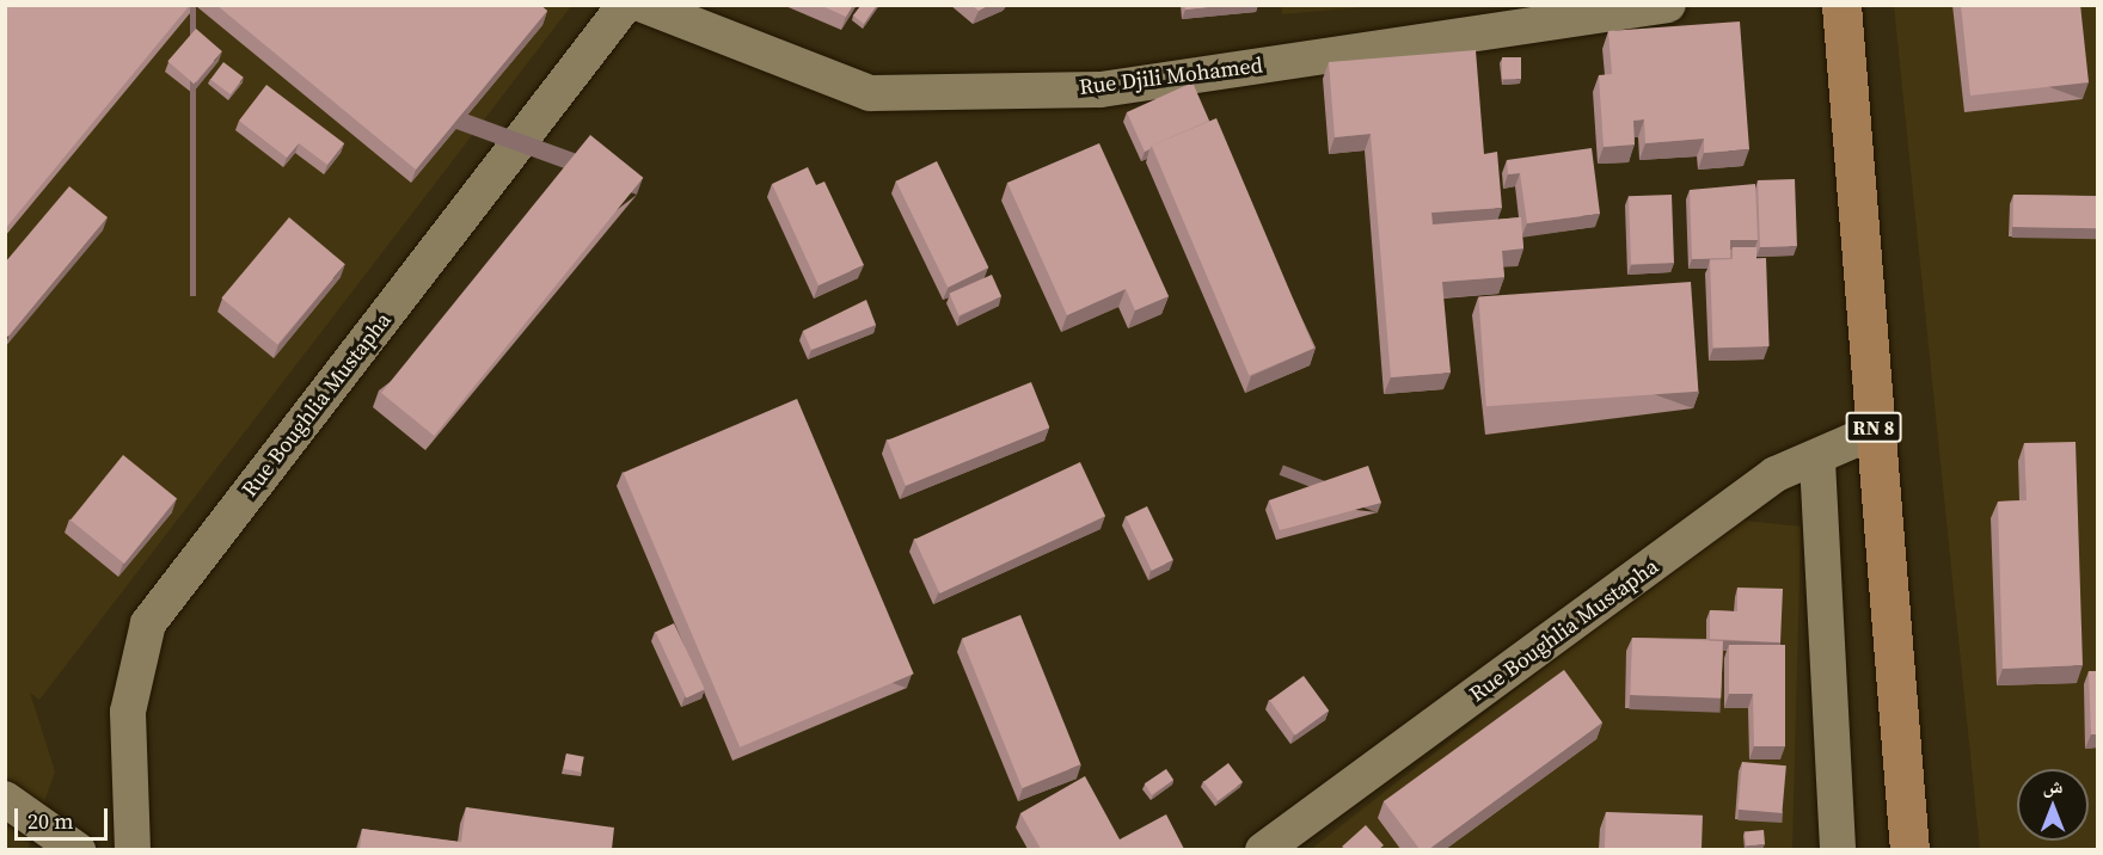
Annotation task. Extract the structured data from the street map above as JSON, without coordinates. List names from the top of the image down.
{
  "streets": {
    "main road": ["RN 8"],
    "street": ["Rue Djili Mohamed", "Rue Boughlia Mustapha"]
  },
  "crossings": [
    ["Rue Boughlia Mustapha", "RN 8"]
  ],
  "scale_bar": "20 m",
  "north": "top"
}
